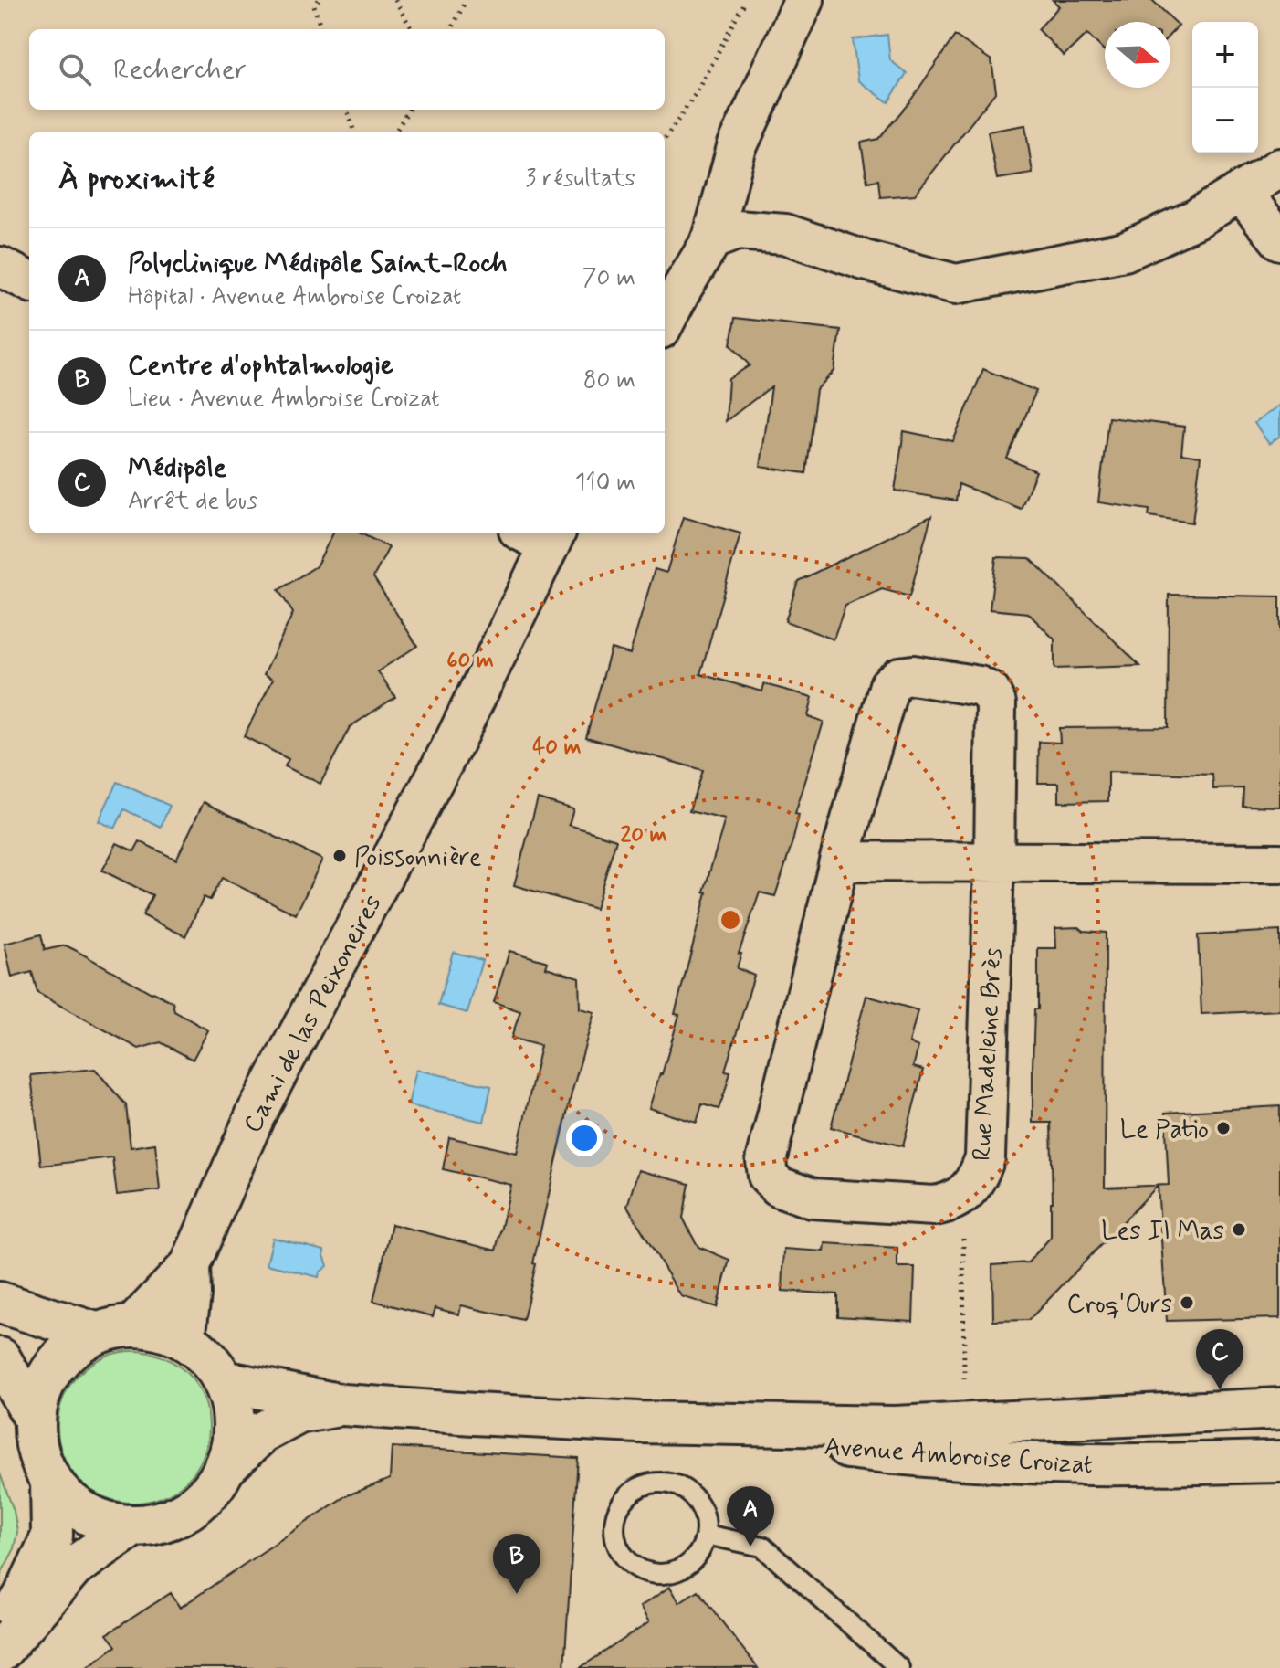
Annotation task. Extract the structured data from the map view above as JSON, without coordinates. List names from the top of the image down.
{
  "streets": {
    "street": ["Cami de las Peixoneires", "Rue Madeleine Brès", "Avenue Ambroise Croizat"]
  },
  "crossings": [
    ["Cami de las Peixoneires", "Avenue Ambroise Croizat"]
  ],
  "places": [
    "Poissonnière",
    "Le Patio",
    "Les II Mas",
    "Croq'Ours"
  ],
  "north": "right",
  "page": {
    "map_buttons": ["+", "−"],
    "search": "Rechercher",
    "heading": ["À proximité", "3 résultats"],
    "list": [
      {
        "mark": "A",
        "name": "Polyclinique Médipôle Saint-Roch",
        "note": "Hôpital · Avenue Ambroise Croizat",
        "value": "70 m"
      },
      {
        "mark": "B",
        "name": "Centre d'ophtalmologie",
        "note": "Lieu · Avenue Ambroise Croizat",
        "value": "80 m"
      },
      {
        "mark": "C",
        "name": "Médipôle",
        "note": "Arrêt de bus",
        "value": "110 m"
      }
    ],
    "pins": ["C", "A", "B"]
  },
  "rings": ["60 m", "40 m", "20 m"]
}
